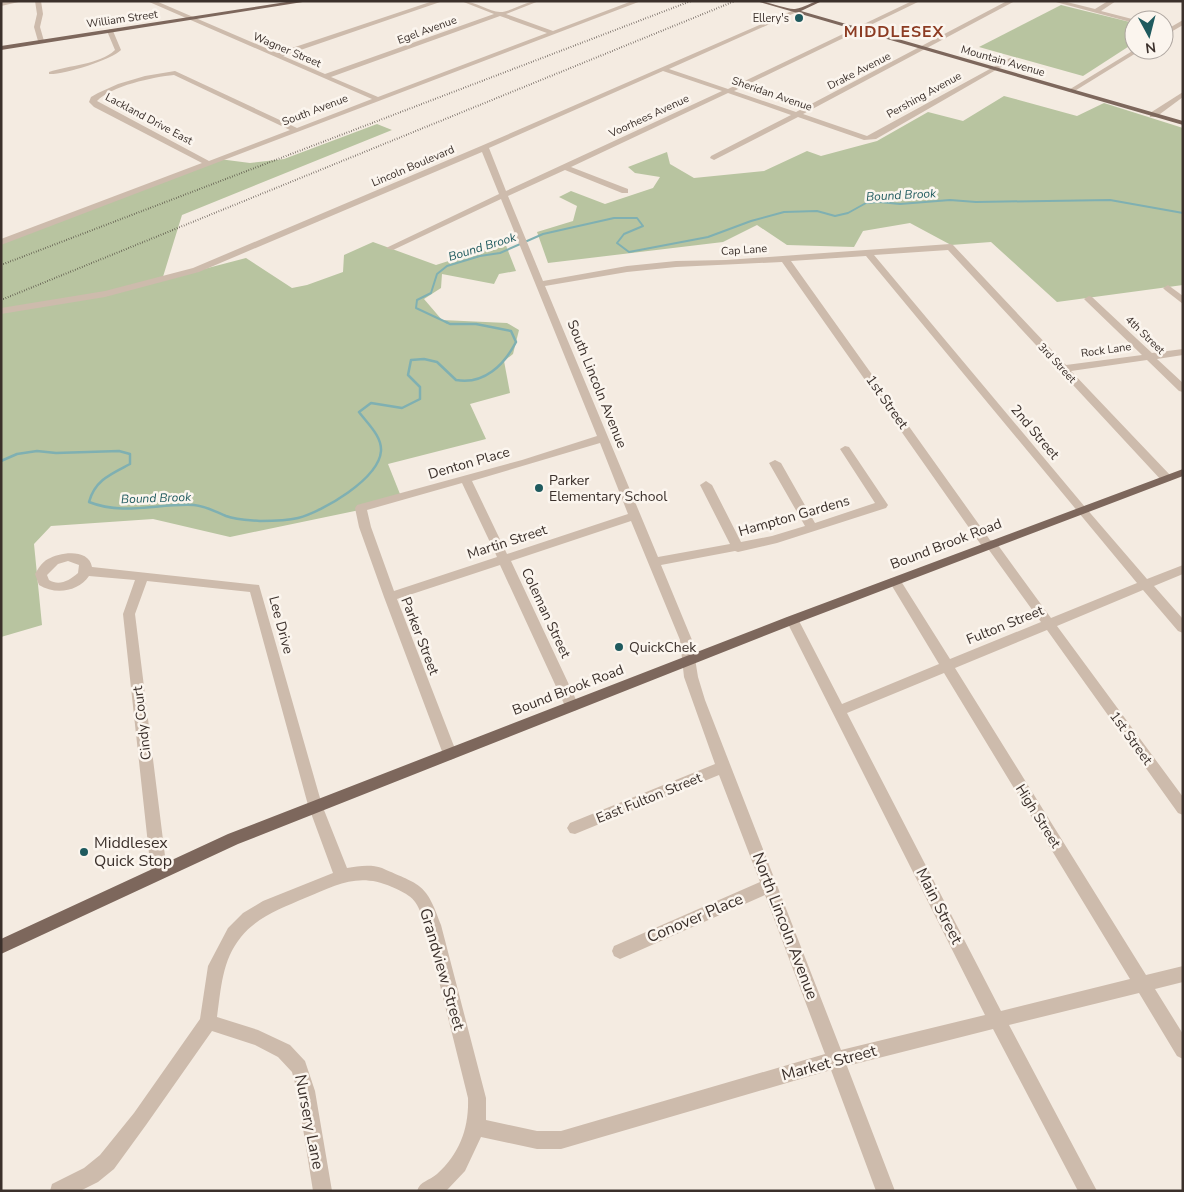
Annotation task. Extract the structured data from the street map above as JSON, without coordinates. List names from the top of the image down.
{
  "streets": {
    "main road": [
      "William Street",
      "Mountain Avenue",
      "Lincoln Boulevard",
      "Bound Brook Road"
    ],
    "street": [
      "Egel Avenue",
      "Wagner Street",
      "Drake Avenue",
      "Sheridan Avenue",
      "Pershing Avenue",
      "South Avenue",
      "Voorhees Avenue",
      "Lackland Drive East",
      "Cap Lane",
      "4th Street",
      "Rock Lane",
      "3rd Street",
      "South Lincoln Avenue",
      "1st Street",
      "2nd Street",
      "Denton Place",
      "Hampton Gardens",
      "Martin Street",
      "Coleman Street",
      "Lee Drive",
      "Fulton Street",
      "Parker Street",
      "Cindy Court",
      "East Fulton Street",
      "High Street",
      "Main Street",
      "Conover Place",
      "North Lincoln Avenue",
      "Grandview Street",
      "Market Street",
      "Nursery Lane"
    ]
  },
  "crossings": [
    ["William Street", "Wagner Street"],
    ["Egel Avenue", "Wagner Street"],
    ["Wagner Street", "South Avenue"],
    ["Mountain Avenue", "Drake Avenue"],
    ["Mountain Avenue", "Pershing Avenue"],
    ["Mountain Avenue", "Voorhees Avenue"],
    ["Mountain Avenue", "Lincoln Boulevard"],
    ["Drake Avenue", "Sheridan Avenue"],
    ["Sheridan Avenue", "Pershing Avenue"],
    ["Sheridan Avenue", "Voorhees Avenue"],
    ["Sheridan Avenue", "Lincoln Boulevard"],
    ["South Avenue", "Lackland Drive East"],
    ["Voorhees Avenue", "South Lincoln Avenue"],
    ["Lincoln Boulevard", "South Lincoln Avenue"],
    ["Cap Lane", "3rd Street"],
    ["Cap Lane", "South Lincoln Avenue"],
    ["Cap Lane", "1st Street"],
    ["Cap Lane", "2nd Street"],
    ["4th Street", "Rock Lane"],
    ["Rock Lane", "3rd Street"],
    ["3rd Street", "Bound Brook Road"],
    ["South Lincoln Avenue", "Denton Place"],
    ["South Lincoln Avenue", "Hampton Gardens"],
    ["South Lincoln Avenue", "Martin Street"],
    ["South Lincoln Avenue", "Bound Brook Road"],
    ["South Lincoln Avenue", "North Lincoln Avenue"],
    ["1st Street", "Bound Brook Road"],
    ["1st Street", "Fulton Street"],
    ["2nd Street", "Bound Brook Road"],
    ["2nd Street", "Fulton Street"],
    ["Denton Place", "Coleman Street"],
    ["Denton Place", "Parker Street"],
    ["Martin Street", "Coleman Street"],
    ["Martin Street", "Parker Street"],
    ["Bound Brook Road", "Coleman Street"],
    ["Bound Brook Road", "Lee Drive"],
    ["Bound Brook Road", "Parker Street"],
    ["Bound Brook Road", "Cindy Court"],
    ["Bound Brook Road", "High Street"],
    ["Bound Brook Road", "Main Street"],
    ["Bound Brook Road", "North Lincoln Avenue"],
    ["Lee Drive", "Cindy Court"],
    ["Fulton Street", "High Street"],
    ["Fulton Street", "Main Street"],
    ["East Fulton Street", "North Lincoln Avenue"],
    ["High Street", "Market Street"],
    ["Main Street", "Market Street"],
    ["Conover Place", "North Lincoln Avenue"],
    ["North Lincoln Avenue", "Market Street"],
    ["Grandview Street", "Market Street"],
    ["Grandview Street", "Nursery Lane"]
  ],
  "districts": ["MIDDLESEX"],
  "water": ["Bound Brook"],
  "places": [
    "Ellery's",
    "Parker Elementary School",
    "QuickChek",
    "Middlesex Quick Stop"
  ],
  "north": "bottom"
}
